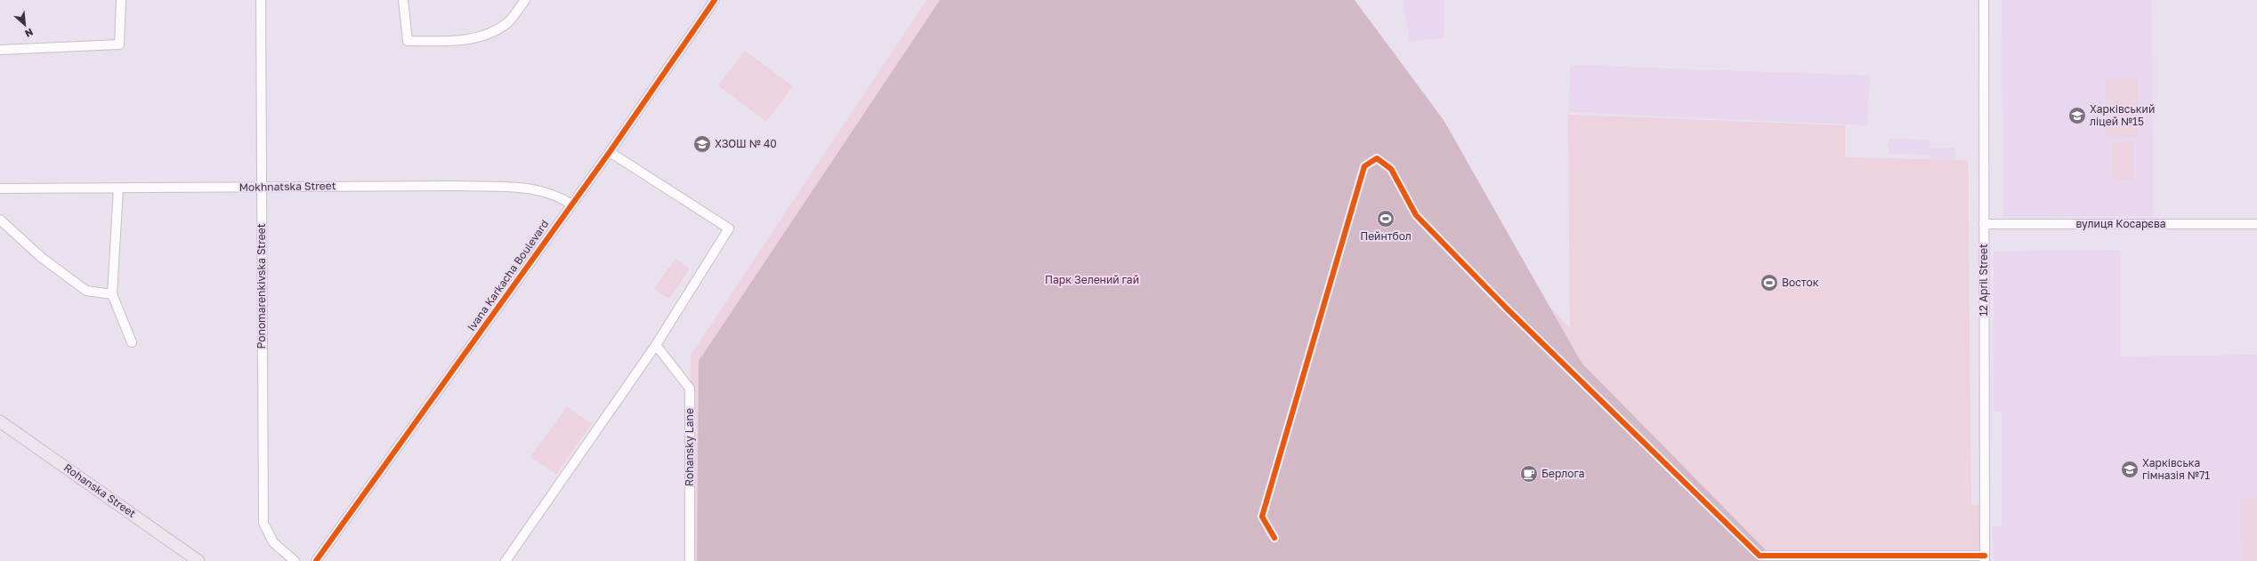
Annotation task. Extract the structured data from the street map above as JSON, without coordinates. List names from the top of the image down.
{
  "streets": {
    "main road": ["Rohanska Street"],
    "street": [
      "Mokhnatska Street",
      "вулиця Косарєва",
      "Ivana Karkacha Boulevard",
      "12 April Street",
      "Ponomarenkivska Street",
      "Rohansky Lane"
    ]
  },
  "crossings": [
    ["Mokhnatska Street", "Ivana Karkacha Boulevard"],
    ["Mokhnatska Street", "Ponomarenkivska Street"],
    ["вулиця Косарєва", "12 April Street"]
  ],
  "parks": ["Парк Зелений гай"],
  "places": {
    "school or university": ["Харківський ліцей №15", "ХЗОШ № 40", "Харківська гімназія №71"],
    "sports": ["Пейнтбол", "Восток"],
    "cafe": ["Берлога"]
  },
  "north": "bottom right"
}
